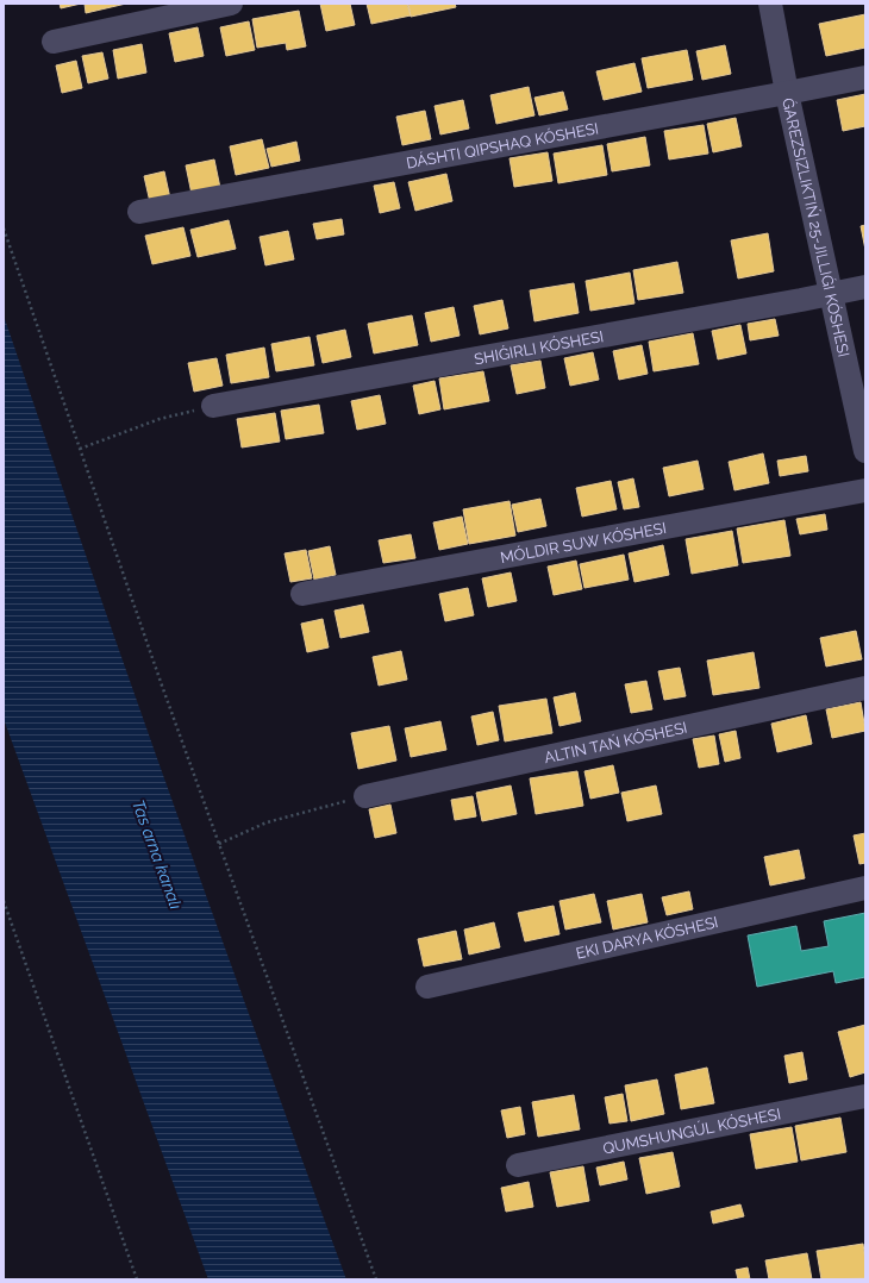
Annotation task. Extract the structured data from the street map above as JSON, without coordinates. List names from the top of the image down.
{
  "streets": {
    "street": ["MÓLDIR SUW KÓSHESI", "EKI DARYA KÓSHESI", "QUMSHUNGÚL KÓSHESI"]
  },
  "water": ["Tas arna kanalı"]
}
